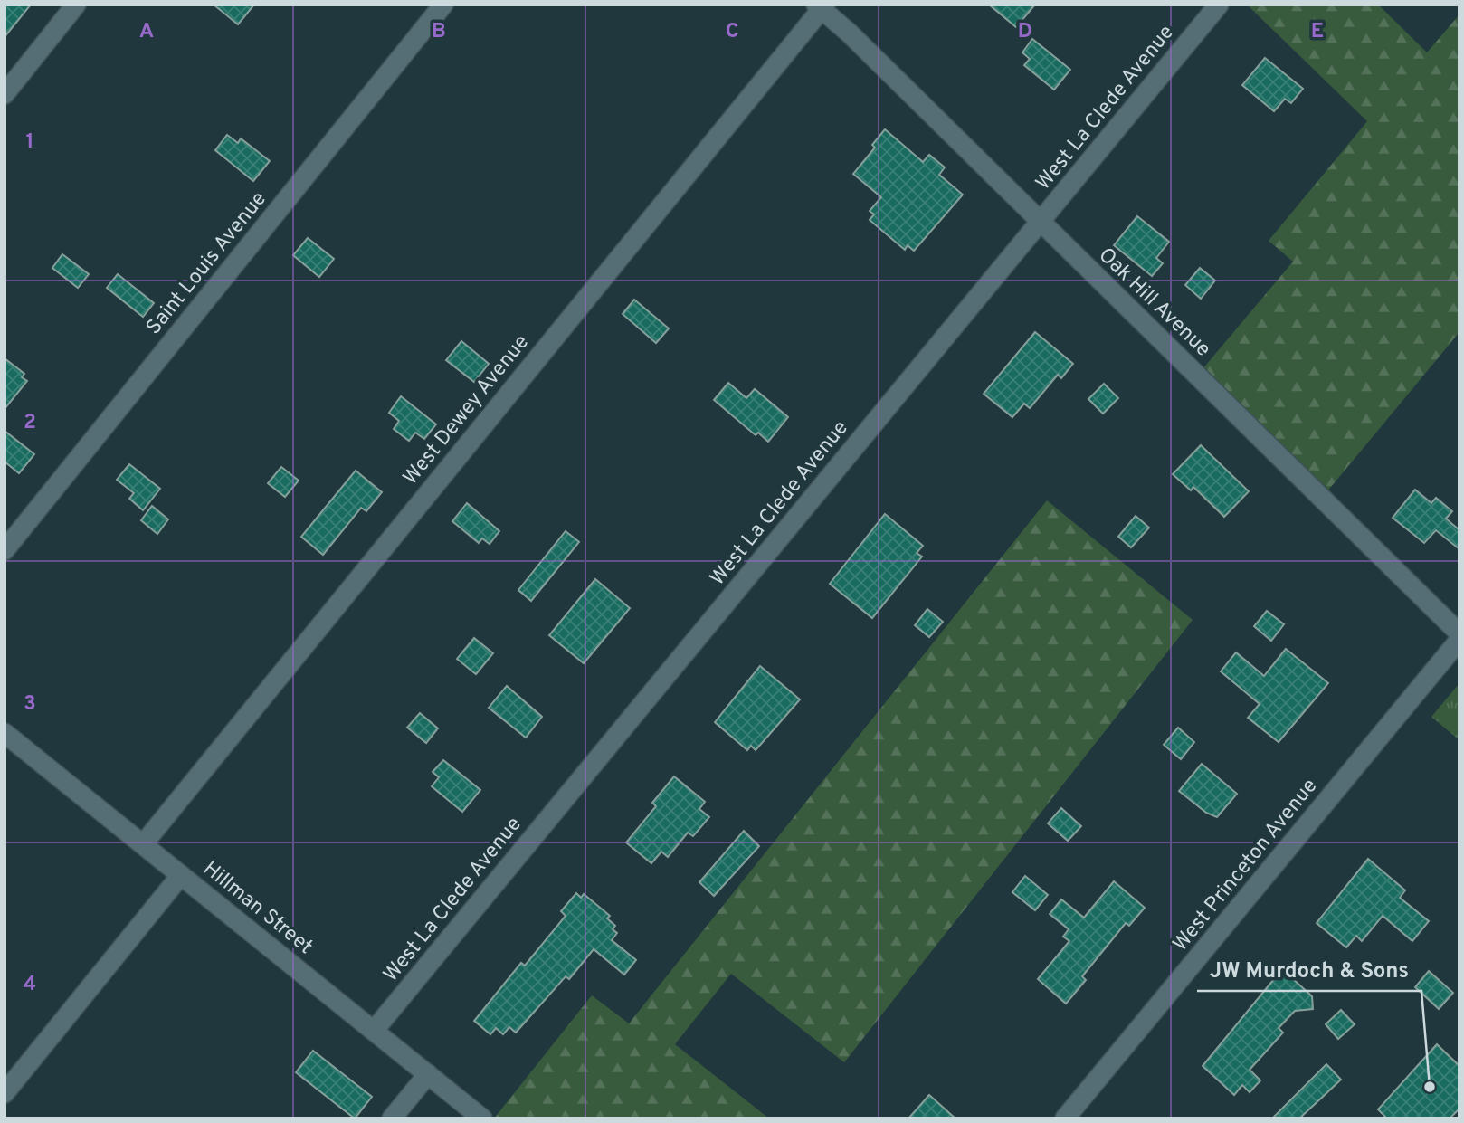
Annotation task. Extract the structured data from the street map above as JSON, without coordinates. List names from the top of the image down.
{
  "streets": {
    "street": [
      "West La Clede Avenue",
      "Saint Louis Avenue",
      "Oak Hill Avenue",
      "West Dewey Avenue",
      "West Princeton Avenue",
      "Hillman Street"
    ]
  },
  "crossings": [
    ["West La Clede Avenue", "Oak Hill Avenue"],
    ["West La Clede Avenue", "Hillman Street"],
    ["Oak Hill Avenue", "West Dewey Avenue"],
    ["West Dewey Avenue", "Hillman Street"]
  ],
  "places": ["JW Murdoch & Sons"],
  "grid": {
    "columns": [
      "A",
      "B",
      "C",
      "D",
      "E"
    ],
    "rows": [
      "1",
      "2",
      "3",
      "4"
    ]
  }
}
